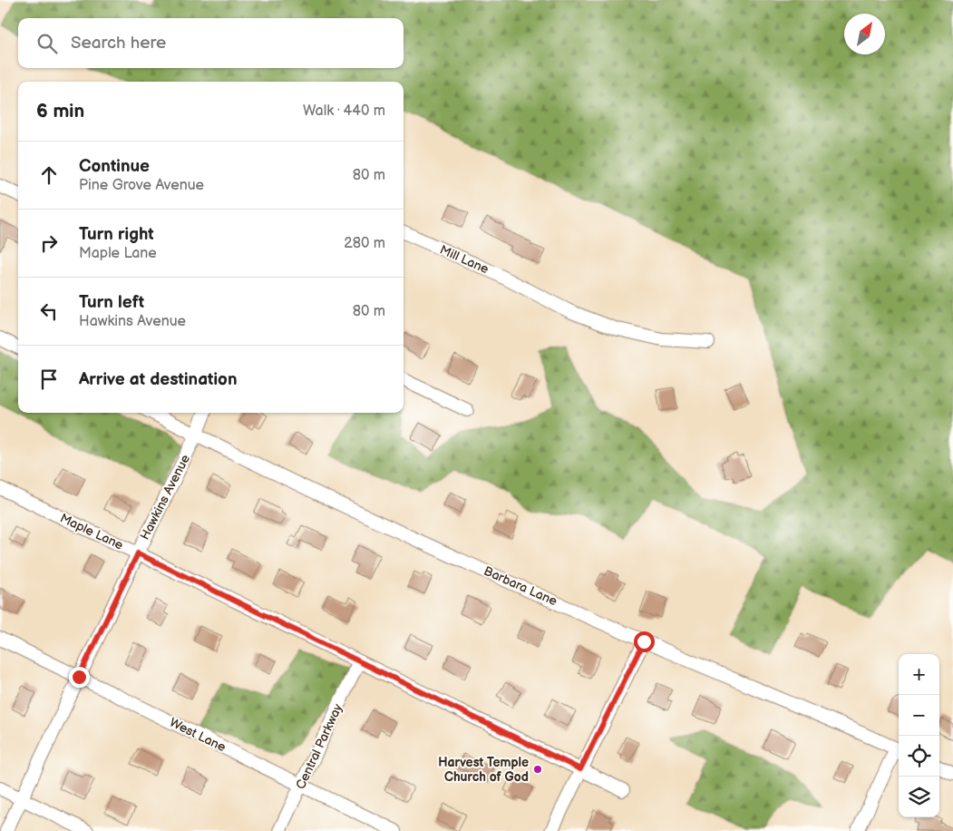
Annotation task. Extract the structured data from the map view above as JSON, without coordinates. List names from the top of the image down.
{
  "streets": {
    "street": [
      "Mill Lane",
      "Hawkins Avenue",
      "Maple Lane",
      "Barbara Lane",
      "West Lane",
      "Central Parkway"
    ]
  },
  "crossings": [
    ["Hawkins Avenue", "Maple Lane"],
    ["Hawkins Avenue", "Barbara Lane"],
    ["Hawkins Avenue", "West Lane"],
    ["Maple Lane", "Central Parkway"],
    ["West Lane", "Central Parkway"]
  ],
  "places": ["Harvest Temple Church of God"],
  "north": "top right",
  "page": {
    "search": "Search here",
    "heading": ["6 min", "Walk · 440 m"],
    "list": [
      ["Continue", "Pine Grove Avenue", "80 m"],
      ["Turn right", "Maple Lane", "280 m"],
      ["Turn left", "Hawkins Avenue", "80 m"],
      "Arrive at destination"
    ],
    "map_buttons": ["+", "−"]
  }
}
